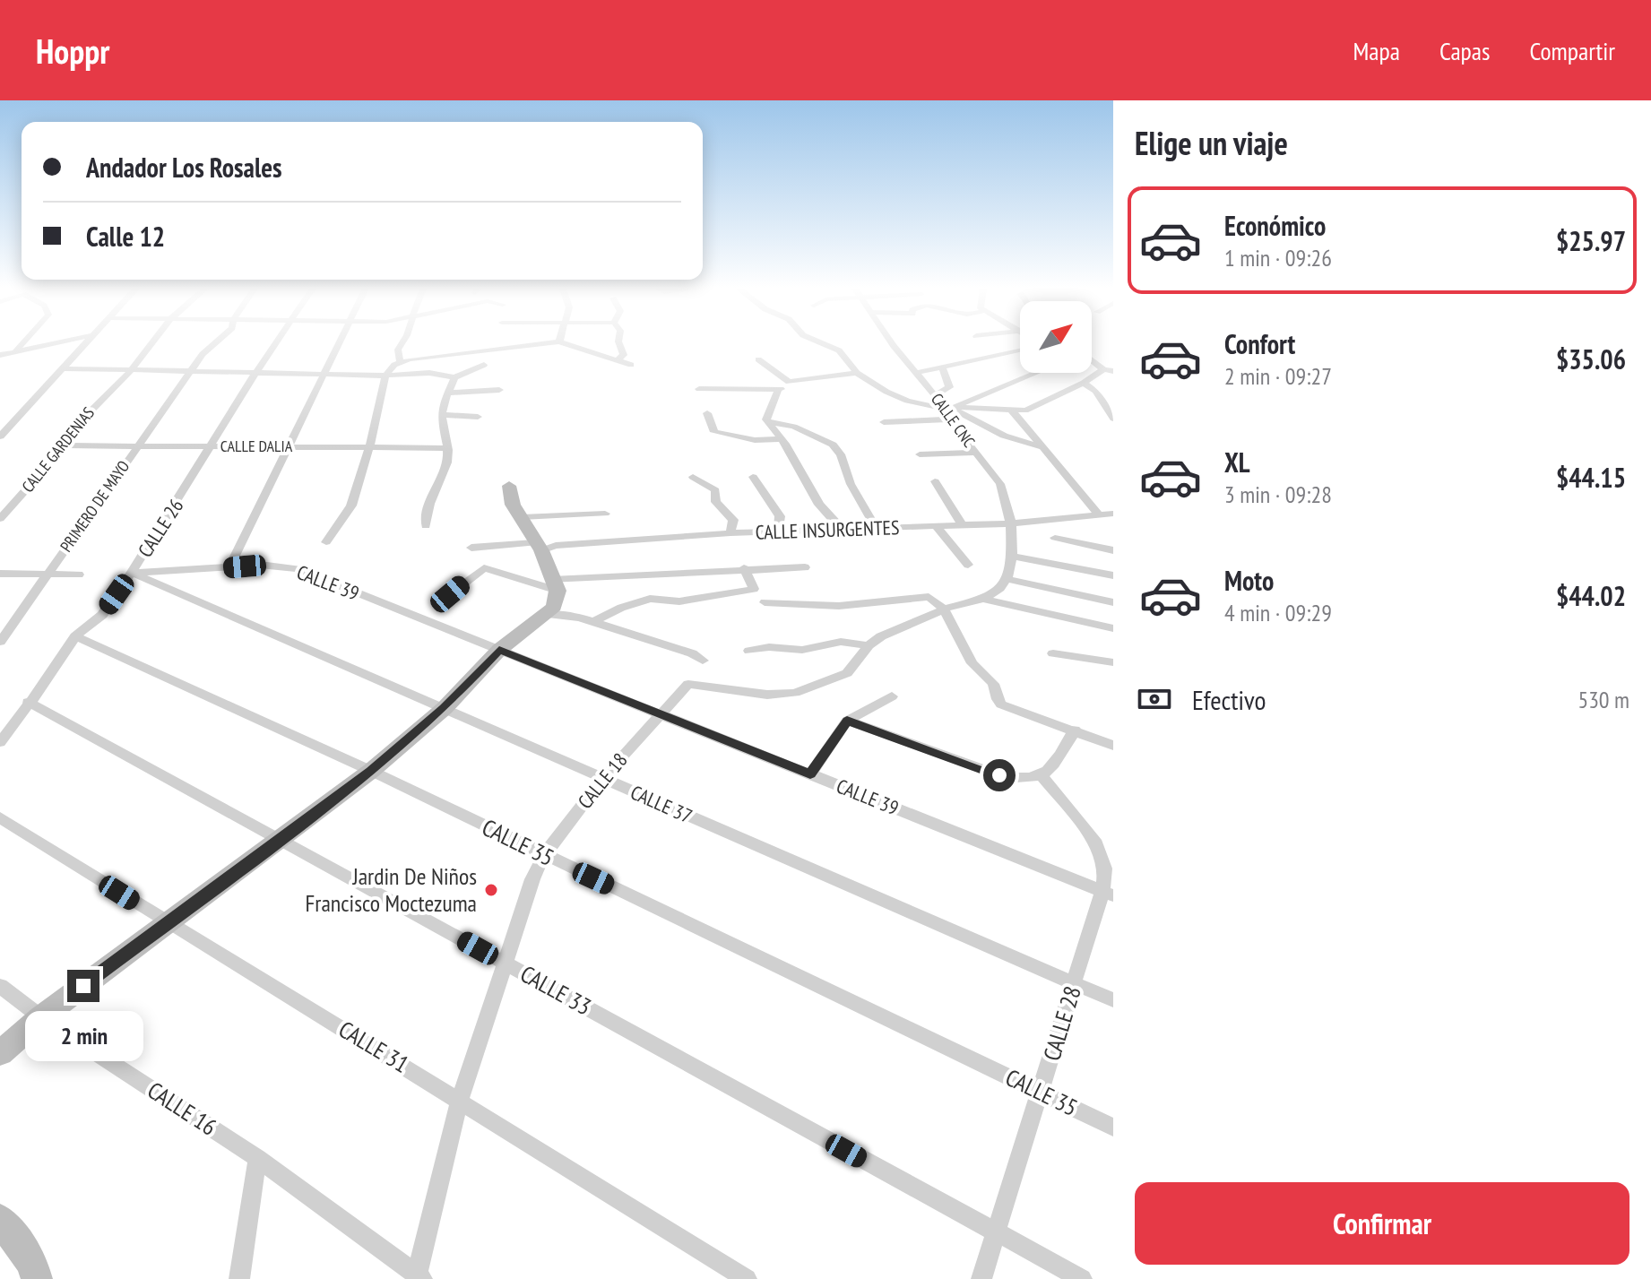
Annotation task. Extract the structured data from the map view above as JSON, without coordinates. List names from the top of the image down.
{
  "streets": {
    "street": [
      "CALLE CNC",
      "CALLE DALIA",
      "CALLE GARDENIAS",
      "PRIMERO DE MAYO",
      "CALLE 26",
      "CALLE INSURGENTES",
      "CALLE 39",
      "CALLE 18",
      "CALLE 37",
      "CALLE 35",
      "CALLE 33",
      "CALLE 28",
      "CALLE 31",
      "CALLE 16"
    ]
  },
  "crossings": [
    ["CALLE CNC", "CALLE INSURGENTES"],
    ["CALLE DALIA", "CALLE GARDENIAS"],
    ["CALLE DALIA", "PRIMERO DE MAYO"],
    ["CALLE DALIA", "CALLE 26"],
    ["CALLE 26", "CALLE 39"],
    ["CALLE 26", "CALLE 37"],
    ["CALLE 26", "CALLE 35"],
    ["CALLE 26", "CALLE 33"],
    ["CALLE 39", "CALLE 18"],
    ["CALLE 39", "CALLE 37"],
    ["CALLE 39", "CALLE 28"],
    ["CALLE 18", "CALLE 37"],
    ["CALLE 18", "CALLE 35"],
    ["CALLE 18", "CALLE 33"],
    ["CALLE 18", "CALLE 31"],
    ["CALLE 18", "CALLE 16"],
    ["CALLE 37", "CALLE 28"],
    ["CALLE 35", "CALLE 28"],
    ["CALLE 33", "CALLE 28"]
  ],
  "places": ["Jardin De Niños Francisco Moctezuma"],
  "north": "top right",
  "page": {
    "header": "Hoppr",
    "nav": ["Mapa", "Capas", "Compartir"],
    "heading": "Elige un viaje",
    "banner": ["Andador Los Rosales", "Calle 12"],
    "list": [
      {
        "name": "Económico",
        "note": "1 min · 09:26",
        "value": "$25.97"
      },
      {
        "name": "Confort",
        "note": "2 min · 09:27",
        "value": "$35.06"
      },
      {
        "name": "XL",
        "note": "3 min · 09:28",
        "value": "$44.15"
      },
      {
        "name": "Moto",
        "note": "4 min · 09:29",
        "value": "$44.02"
      }
    ],
    "pay": ["Efectivo", "530 m"],
    "bubble": "2 min",
    "buttons": "Confirmar"
  }
}
